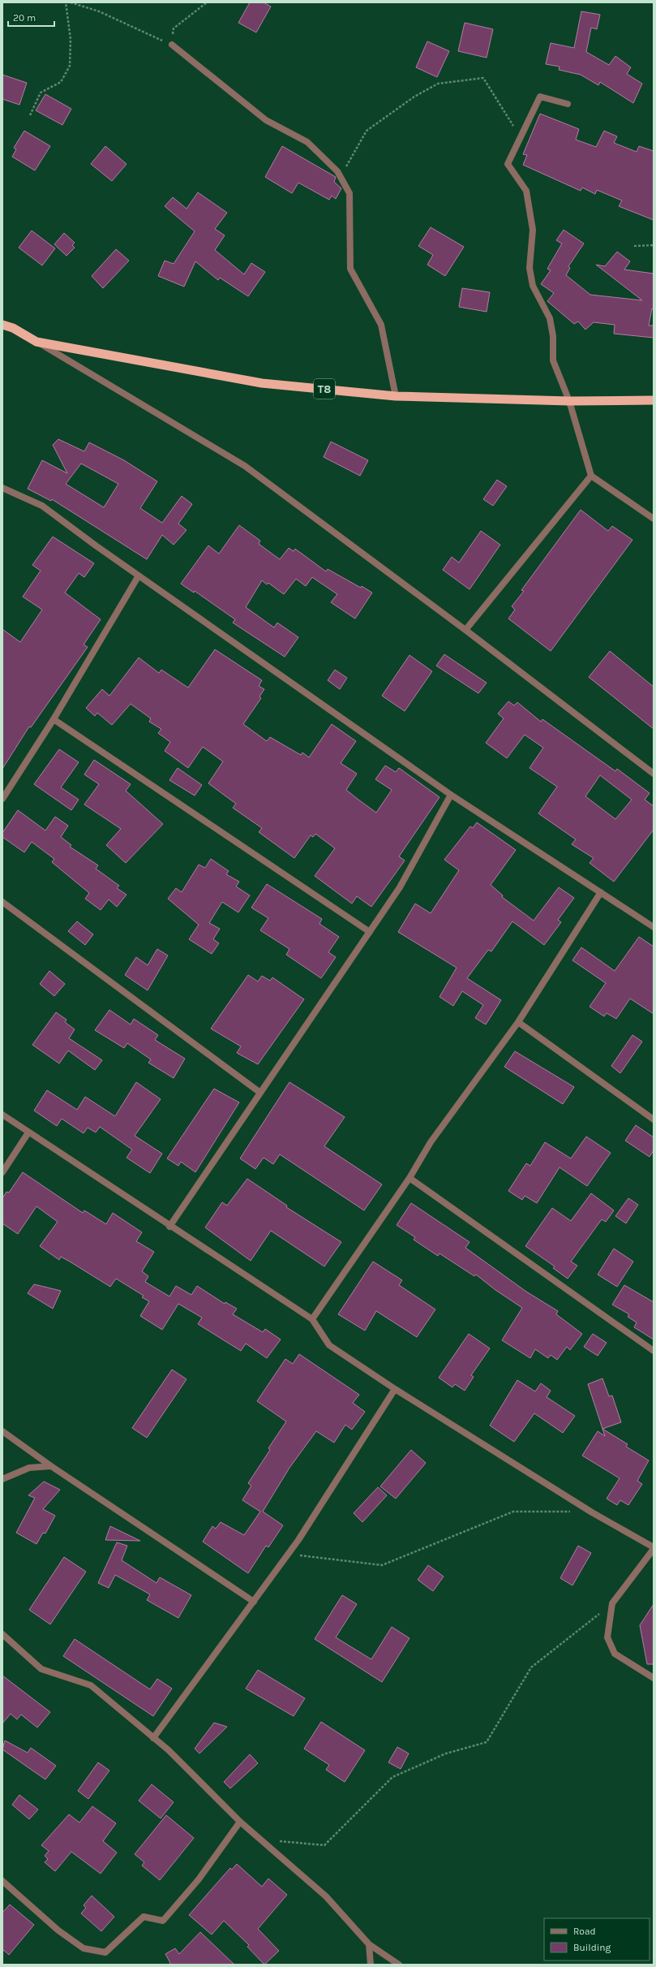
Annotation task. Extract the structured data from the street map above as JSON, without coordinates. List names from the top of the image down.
{
  "streets": {
    "highway": ["T8"]
  },
  "legend": ["Road", "Building"],
  "scale_bar": "20 m"
}
